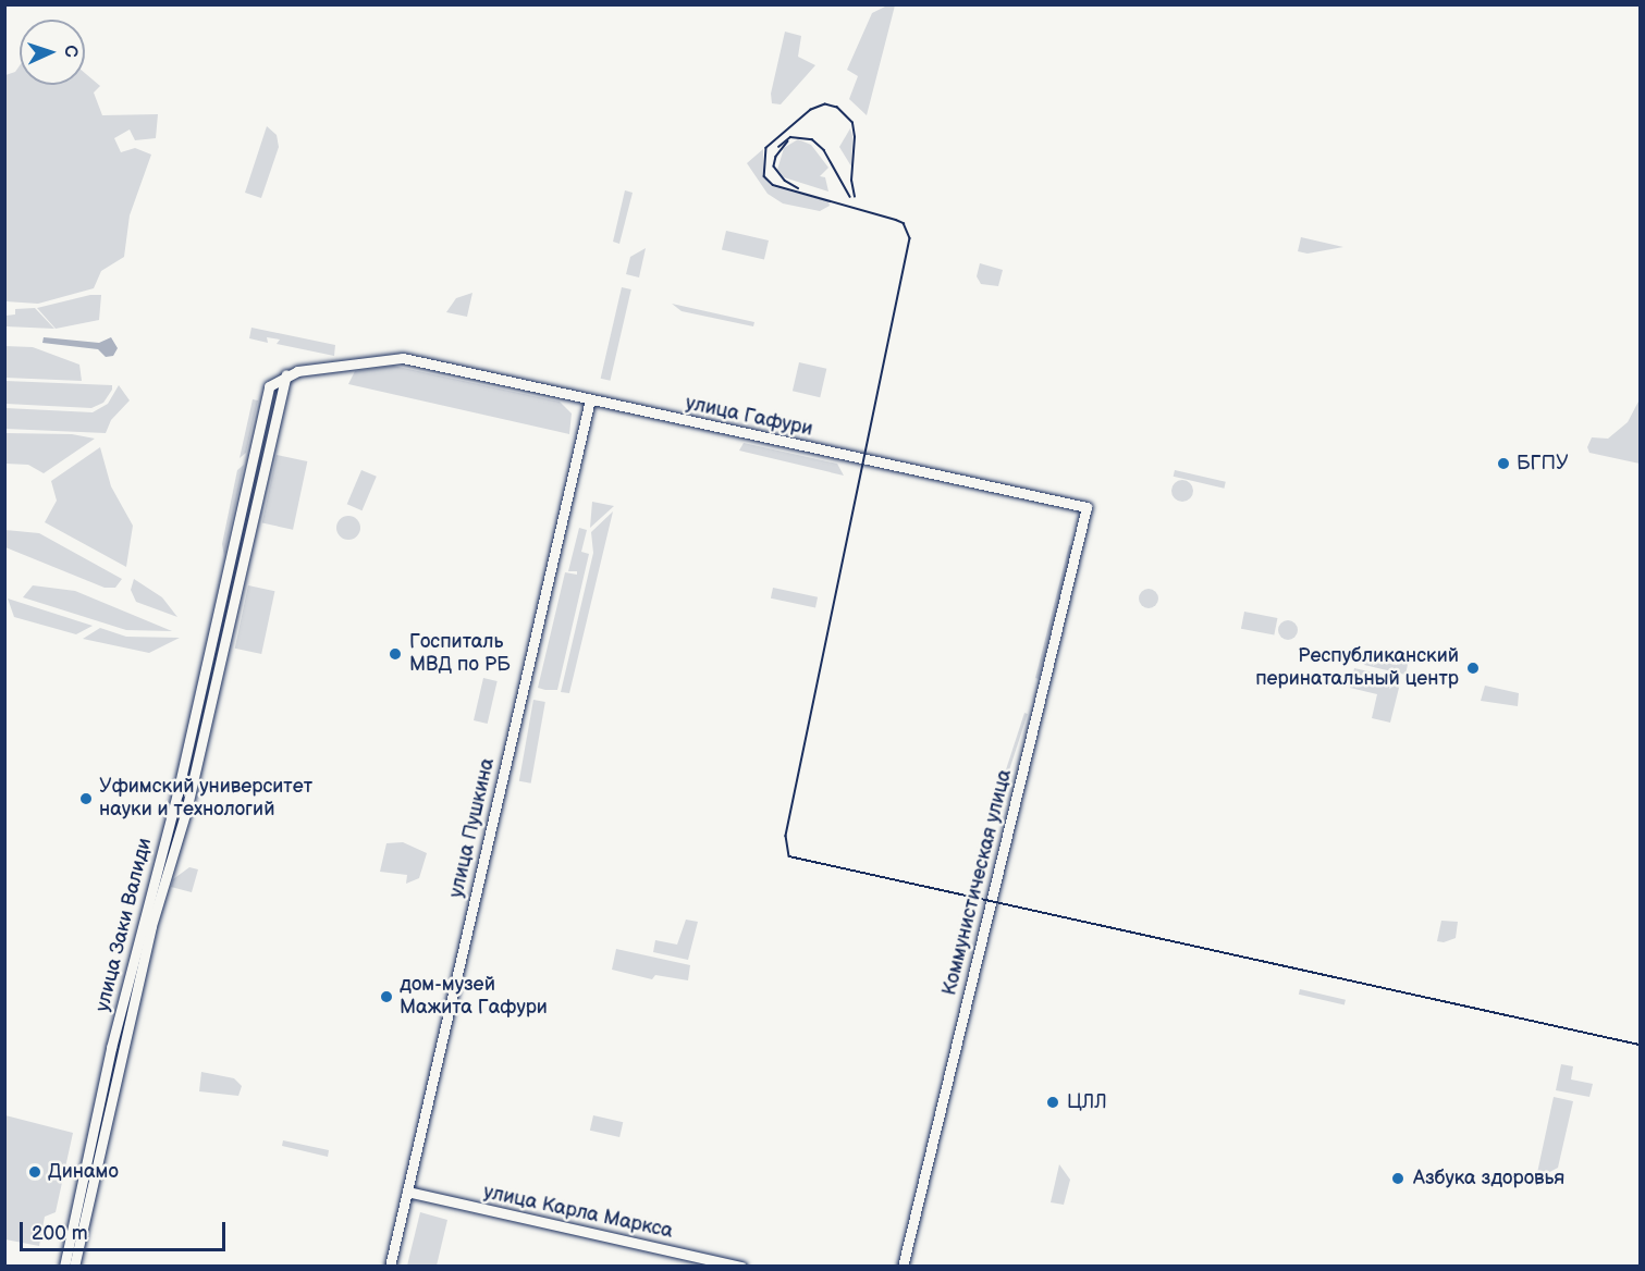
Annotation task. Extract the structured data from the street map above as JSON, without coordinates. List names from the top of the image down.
{
  "streets": {
    "main road": [
      "улица Гафури",
      "улица Пушкина",
      "Коммунистическая улица",
      "улица Заки Валиди",
      "улица Карла Маркса"
    ]
  },
  "crossings": [
    ["улица Гафури", "улица Пушкина"],
    ["улица Гафури", "Коммунистическая улица"],
    ["улица Гафури", "улица Заки Валиди"],
    ["улица Пушкина", "улица Карла Маркса"]
  ],
  "places": [
    "БГПУ",
    "Госпиталь МВД по РБ",
    "Республиканский перинатальный центр",
    "Уфимский университет науки и технологий",
    "дом-музей Мажита Гафури",
    "ЦЛЛ",
    "Динамо",
    "Азбука здоровья"
  ],
  "scale_bar": "200 m",
  "north": "right"
}
